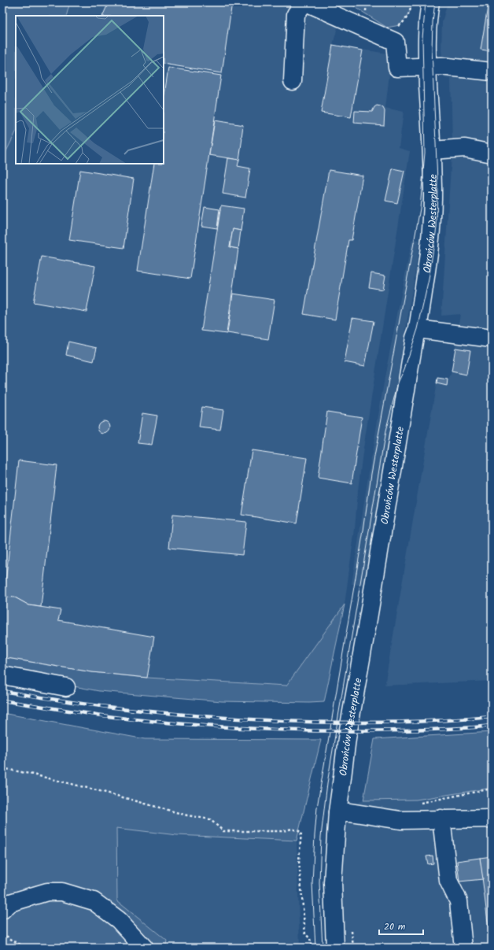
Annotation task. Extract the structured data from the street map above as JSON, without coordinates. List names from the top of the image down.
{
  "streets": {
    "street": ["Obrońców Westerplatte"]
  },
  "scale_bar": "20 m"
}
